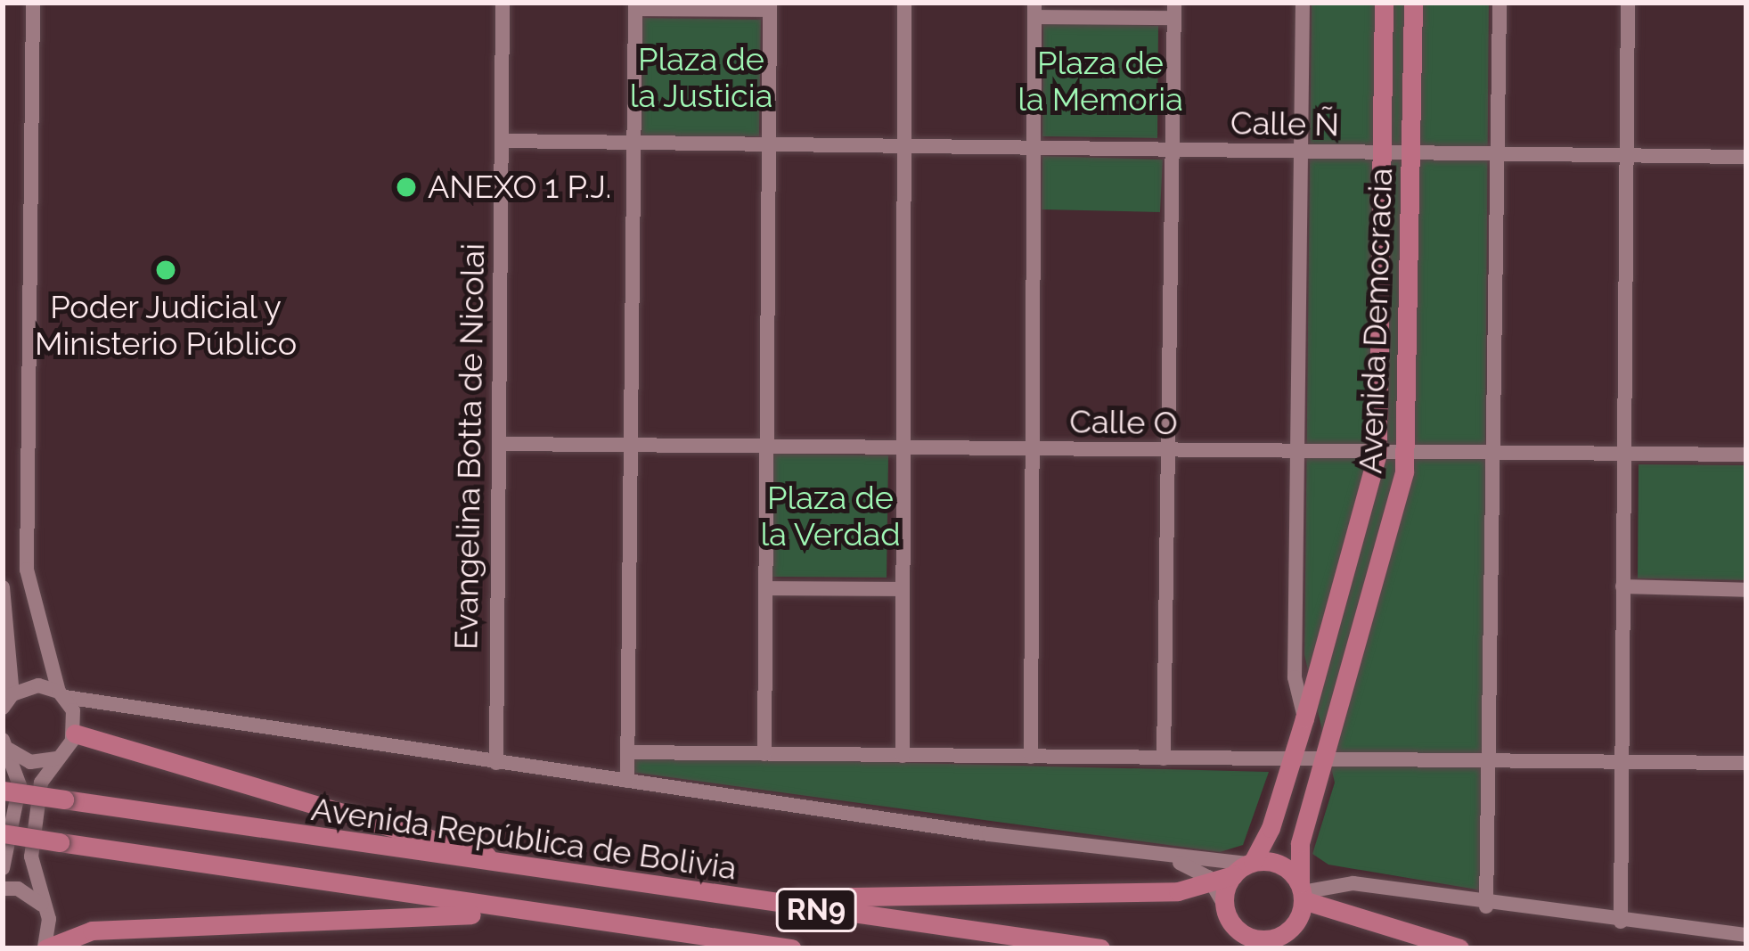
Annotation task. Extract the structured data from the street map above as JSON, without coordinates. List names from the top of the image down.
{
  "streets": {
    "main road": ["Avenida Democracia", "Avenida República de Bolivia", "RN9"],
    "street": ["Calle Ñ", "Calle O", "Evangelina Botta de Nicolai"]
  },
  "crossings": [
    ["Calle Ñ", "Avenida Democracia"],
    ["Calle Ñ", "Evangelina Botta de Nicolai"],
    ["Avenida Democracia", "Calle O"],
    ["Calle O", "Evangelina Botta de Nicolai"]
  ],
  "parks": ["Plaza de la Justicia", "Plaza de la Memoria", "Plaza de la Verdad"],
  "places": ["ANEXO 1 P.J.", "Poder Judicial y Ministerio Público"]
}
